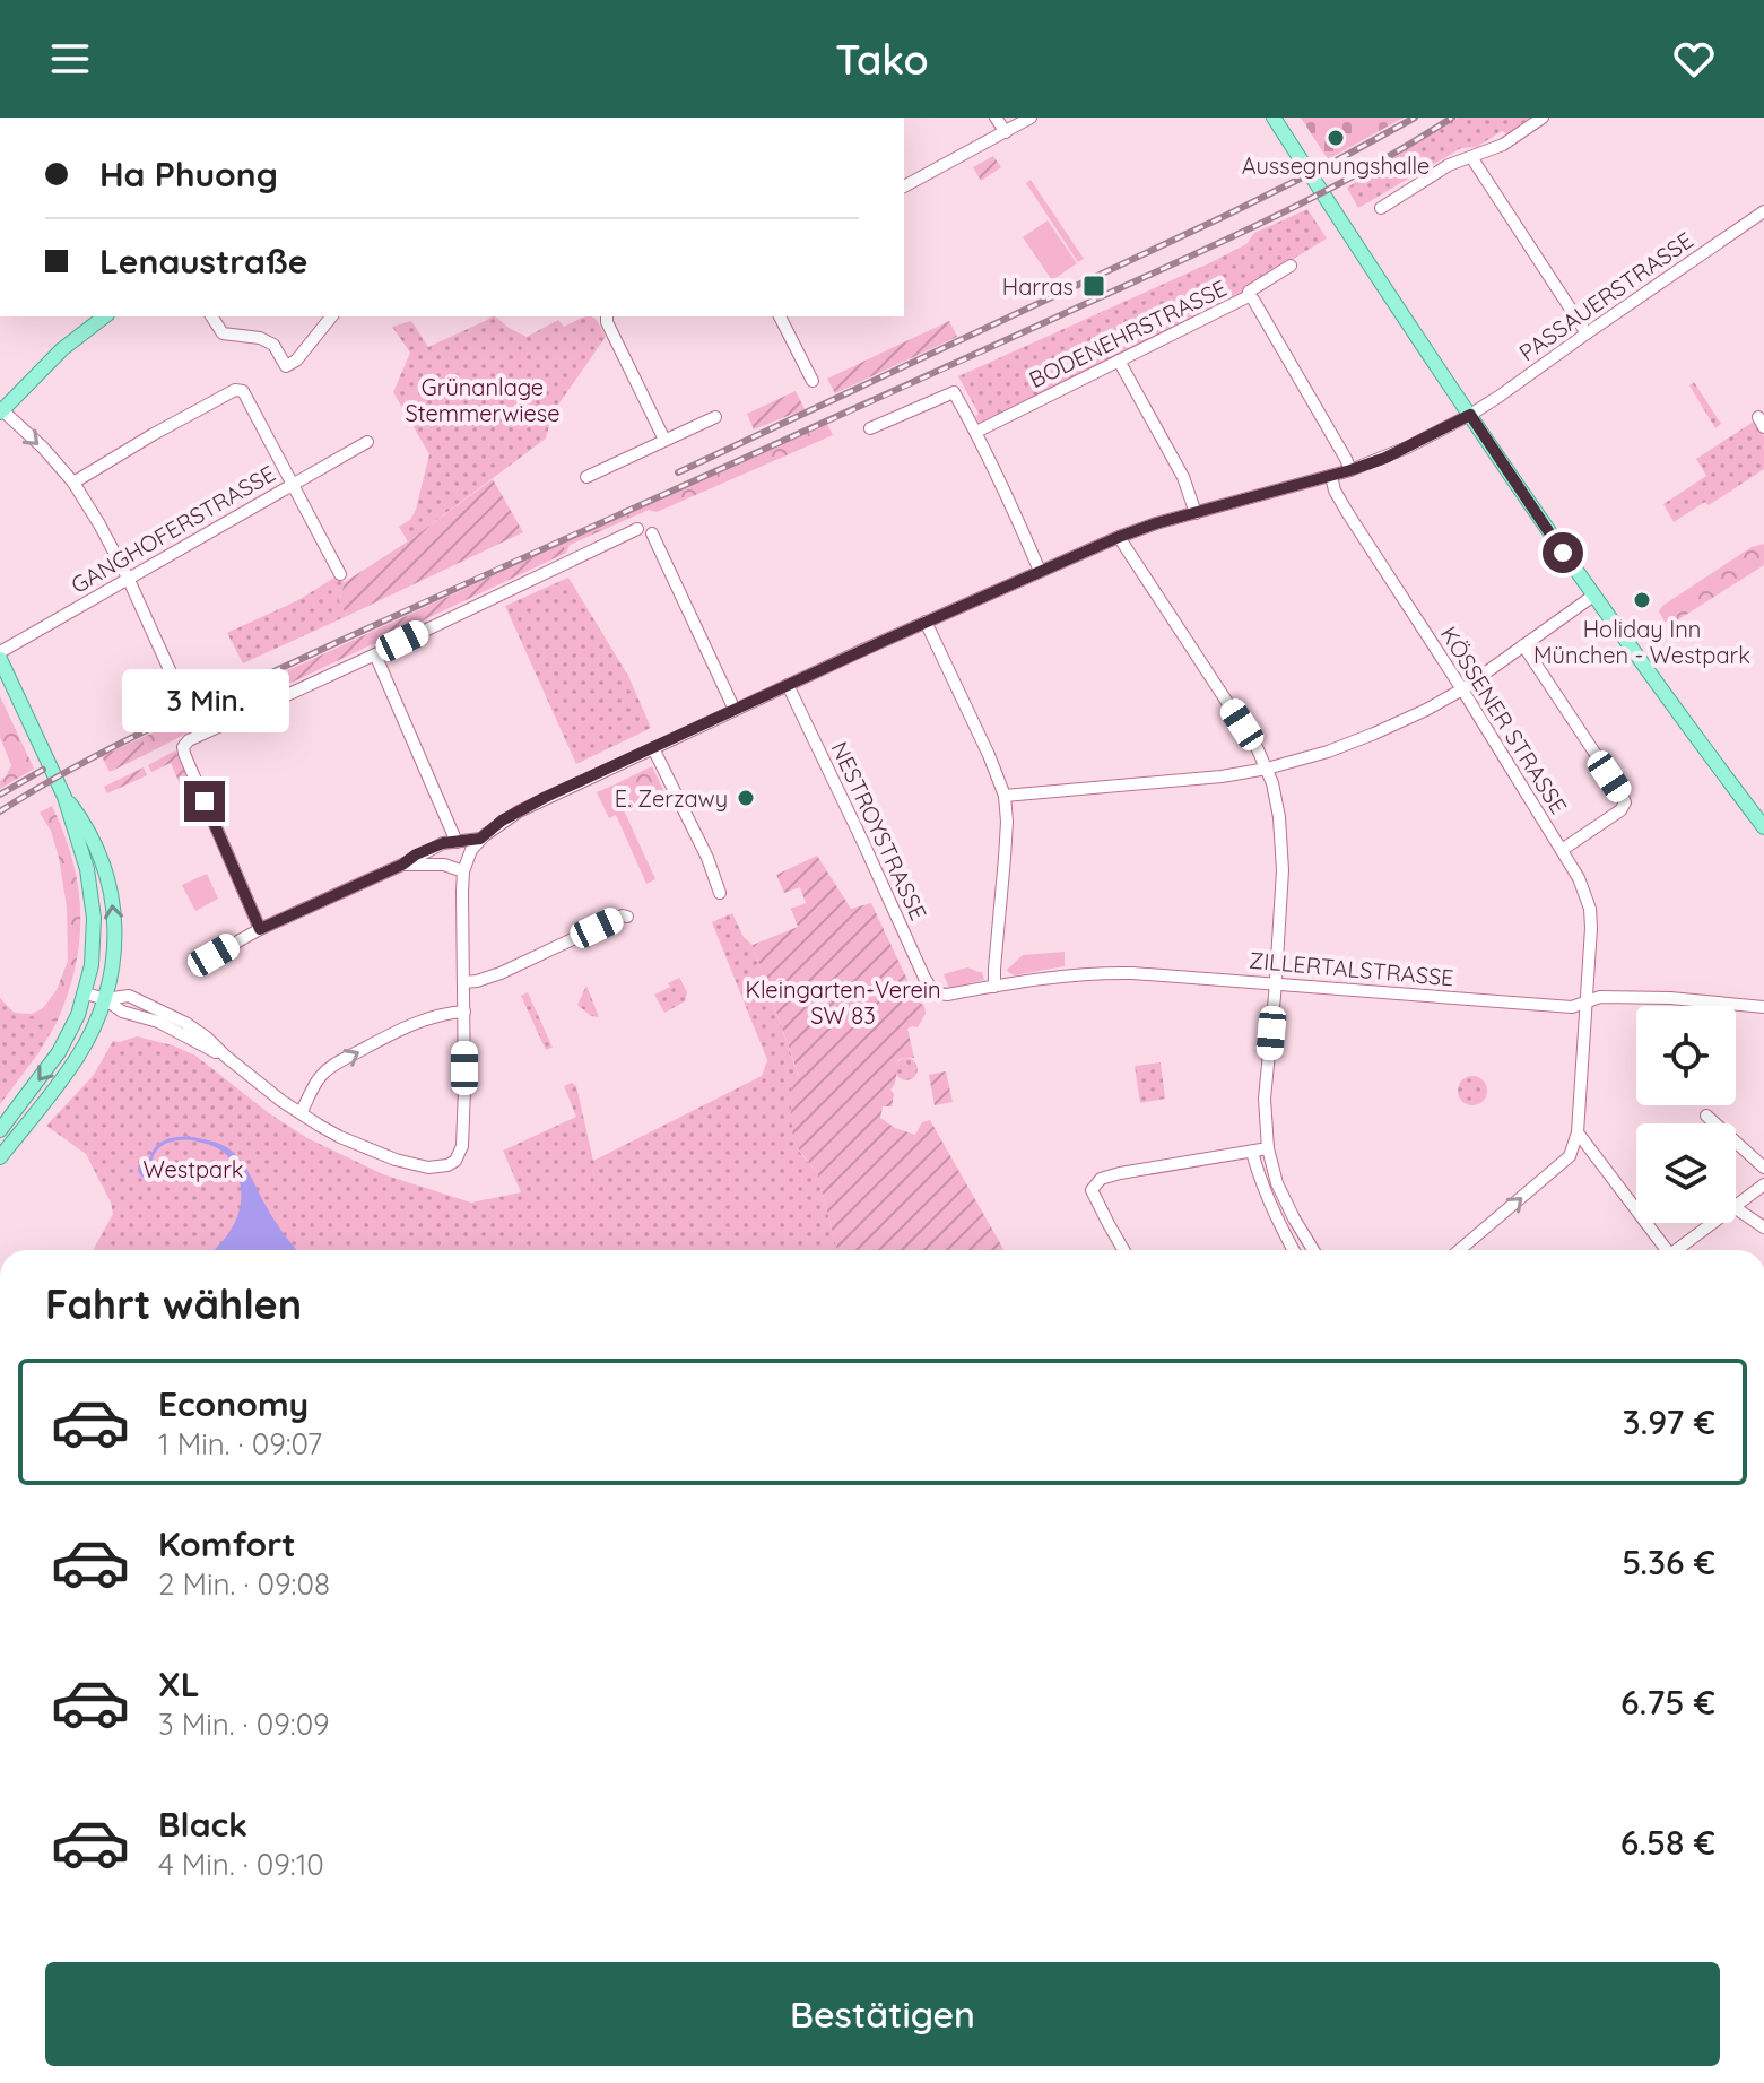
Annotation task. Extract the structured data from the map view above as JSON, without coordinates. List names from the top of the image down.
{
  "streets": {
    "street": [
      "PASSAUERSTRASSE",
      "BODENEHRSTRASSE",
      "GANGHOFERSTRASSE",
      "KÖSSENER STRASSE",
      "NESTROYSTRASSE",
      "ZILLERTALSTRASSE"
    ]
  },
  "crossings": [
    ["PASSAUERSTRASSE", "KÖSSENER STRASSE"],
    ["PASSAUERSTRASSE", "NESTROYSTRASSE"],
    ["KÖSSENER STRASSE", "ZILLERTALSTRASSE"],
    ["NESTROYSTRASSE", "ZILLERTALSTRASSE"]
  ],
  "parks": ["Grünanlage Stemmerwiese", "Kleingarten-Verein SW 83", "Westpark"],
  "places": {
    "other": ["Aussegnungshalle", "Holiday Inn München - Westpark", "E. Zerzawy"],
    "transit": ["Harras"]
  },
  "page": {
    "header": "Tako",
    "banner": ["Ha Phuong", "Lenaustraße"],
    "bubble": "3 Min.",
    "heading": "Fahrt wählen",
    "list": [
      {
        "name": "Economy",
        "note": "1 Min. · 09:07",
        "value": "3.97 €"
      },
      {
        "name": "Komfort",
        "note": "2 Min. · 09:08",
        "value": "5.36 €"
      },
      {
        "name": "XL",
        "note": "3 Min. · 09:09",
        "value": "6.75 €"
      },
      {
        "name": "Black",
        "note": "4 Min. · 09:10",
        "value": "6.58 €"
      }
    ],
    "buttons": "Bestätigen"
  }
}
